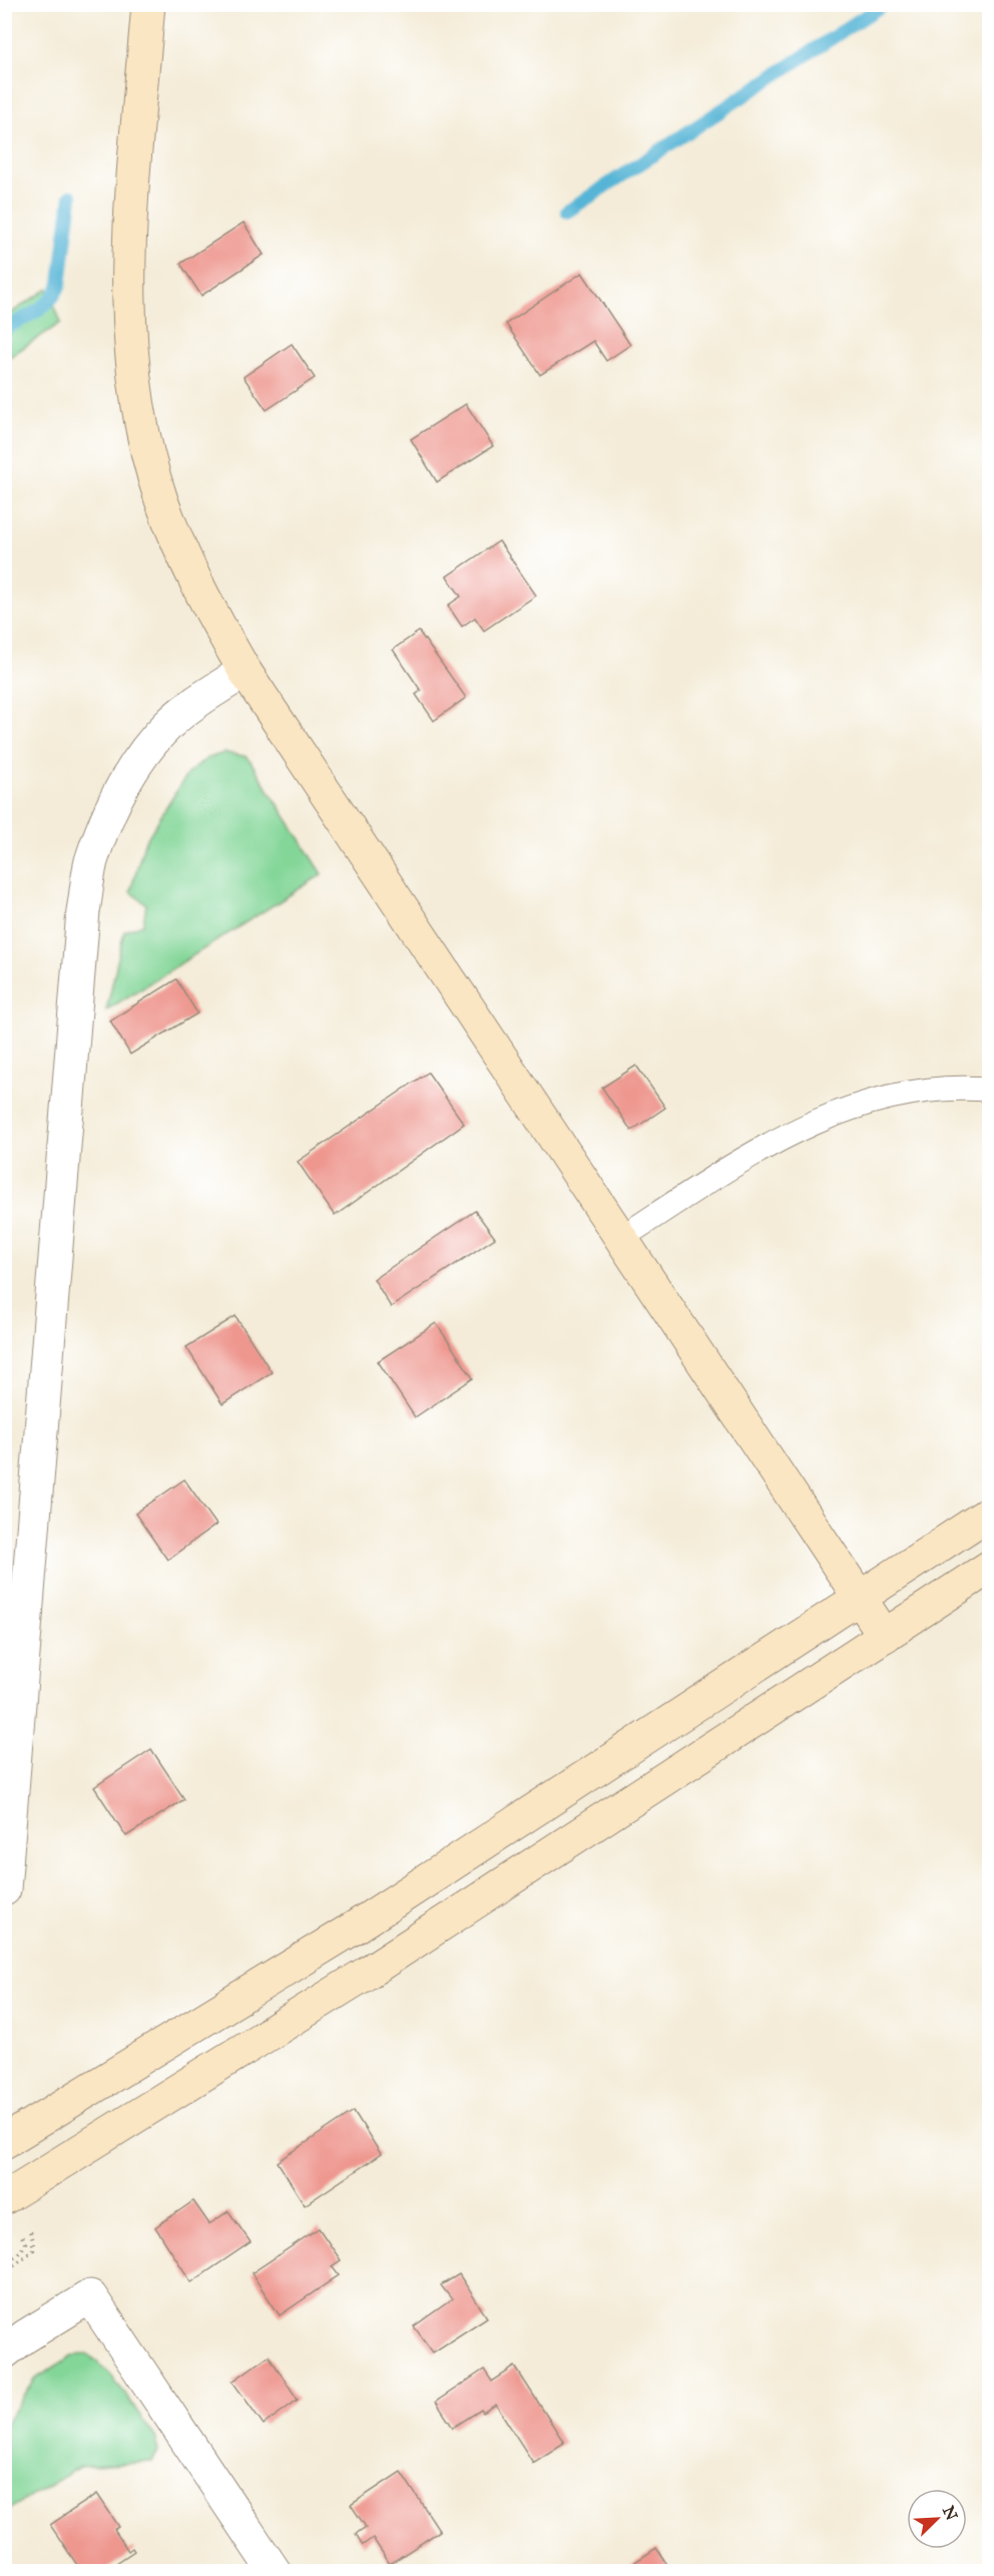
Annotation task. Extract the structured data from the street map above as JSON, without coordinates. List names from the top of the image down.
{
  "north": "top right"
}
